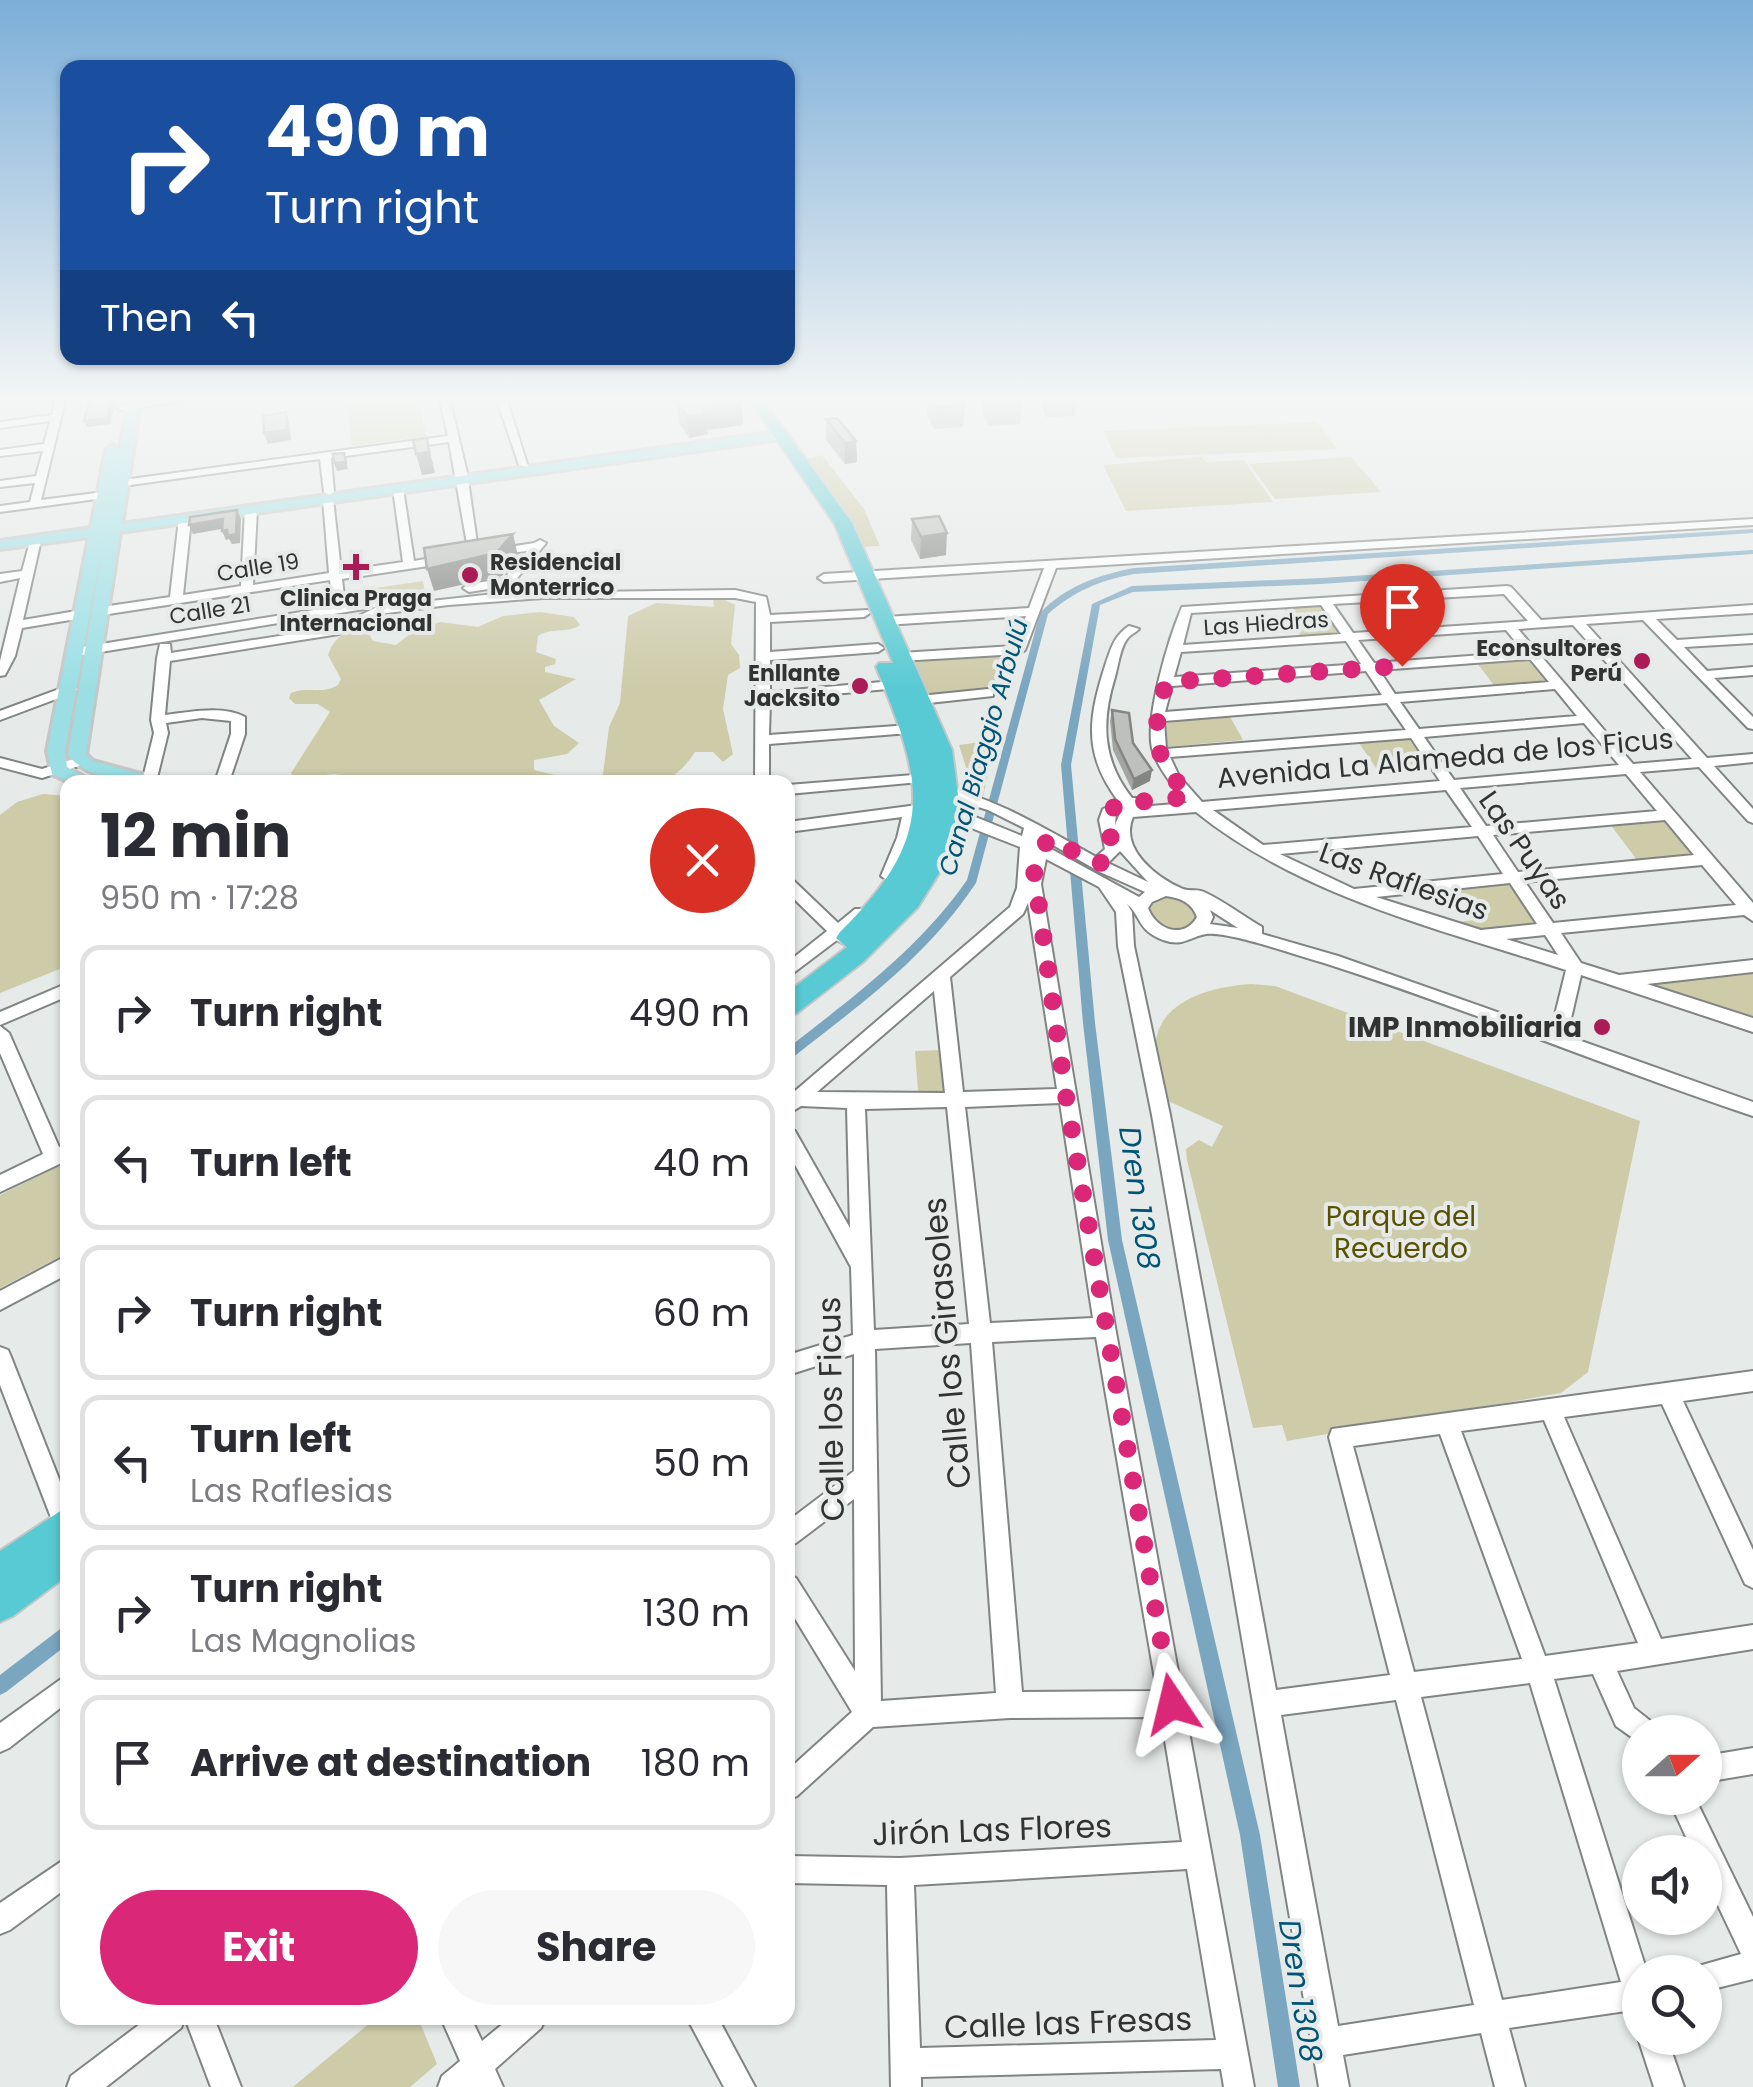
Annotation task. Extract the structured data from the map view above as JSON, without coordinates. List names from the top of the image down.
{
  "streets": {
    "street": [
      "Calle 19",
      "Calle 21",
      "Las Hiedras",
      "Avenida La Alameda de los Ficus",
      "Las Puyas",
      "Las Raflesias",
      "Calle los Girasoles",
      "Calle los Ficus",
      "Jirón Las Flores",
      "Calle las Fresas"
    ]
  },
  "crossings": [
    ["Calle 19", "Calle 21"],
    ["Las Hiedras", "Las Puyas"],
    ["Avenida La Alameda de los Ficus", "Las Puyas"],
    ["Avenida La Alameda de los Ficus", "Las Raflesias"],
    ["Las Puyas", "Las Raflesias"]
  ],
  "water": ["Canal Biaggio Arbulú", "Dren 1308"],
  "parks": ["Parque del Recuerdo"],
  "places": {
    "health": ["Clinica Praga Internacional"],
    "other": [
      "Residencial Monterrico",
      "Econsultores Perú",
      "Enllante Jacksito",
      "IMP Inmobiliaria"
    ]
  },
  "north": "right",
  "page": {
    "turn": ["490 m", "Turn right"],
    "then": "Then",
    "heading": ["12 min", "950 m · 17:28"],
    "list": [
      {
        "name": "Turn right",
        "value": "490 m"
      },
      {
        "name": "Turn left",
        "value": "40 m"
      },
      {
        "name": "Turn right",
        "value": "60 m"
      },
      {
        "name": "Turn left",
        "note": "Las Raflesias",
        "value": "50 m"
      },
      {
        "name": "Turn right",
        "note": "Las Magnolias",
        "value": "130 m"
      },
      {
        "name": "Arrive at destination",
        "value": "180 m"
      }
    ],
    "buttons": ["Exit", "Share"]
  }
}
